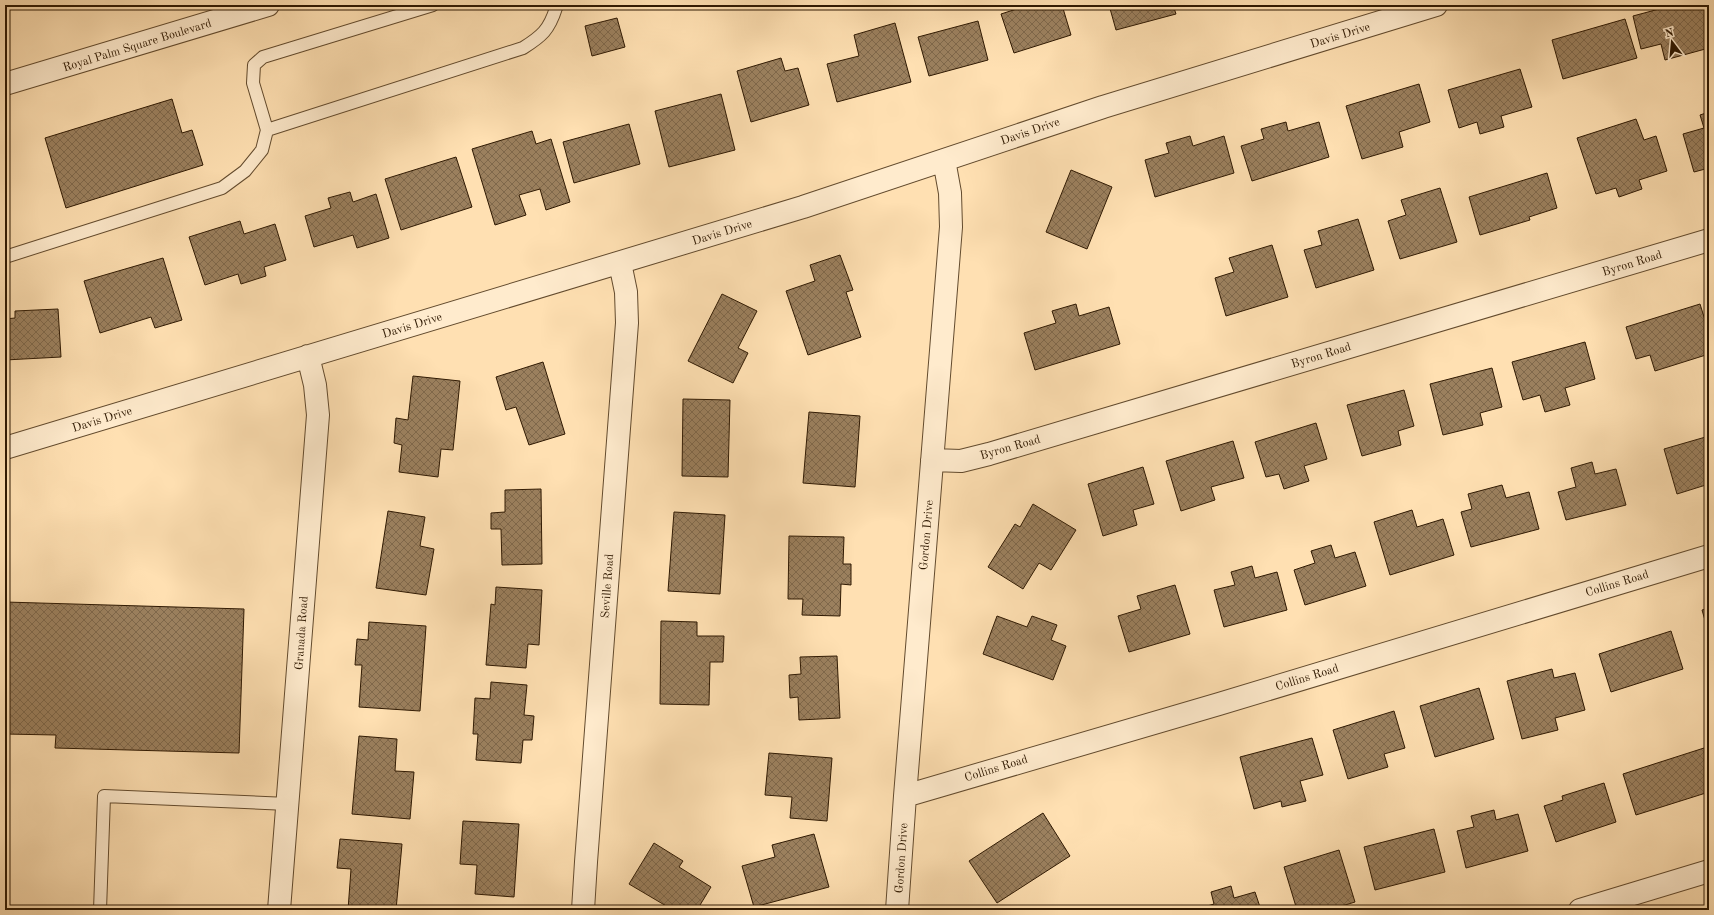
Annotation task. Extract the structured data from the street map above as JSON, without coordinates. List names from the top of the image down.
{
  "streets": {
    "street": [
      "Davis Drive",
      "Royal Palm Square Boulevard",
      "Byron Road",
      "Gordon Drive",
      "Collins Road",
      "Seville Road",
      "Granada Road"
    ]
  },
  "crossings": [
    ["Davis Drive", "Gordon Drive"],
    ["Davis Drive", "Seville Road"],
    ["Davis Drive", "Granada Road"],
    ["Byron Road", "Gordon Drive"],
    ["Gordon Drive", "Collins Road"]
  ],
  "north": "top"
}
